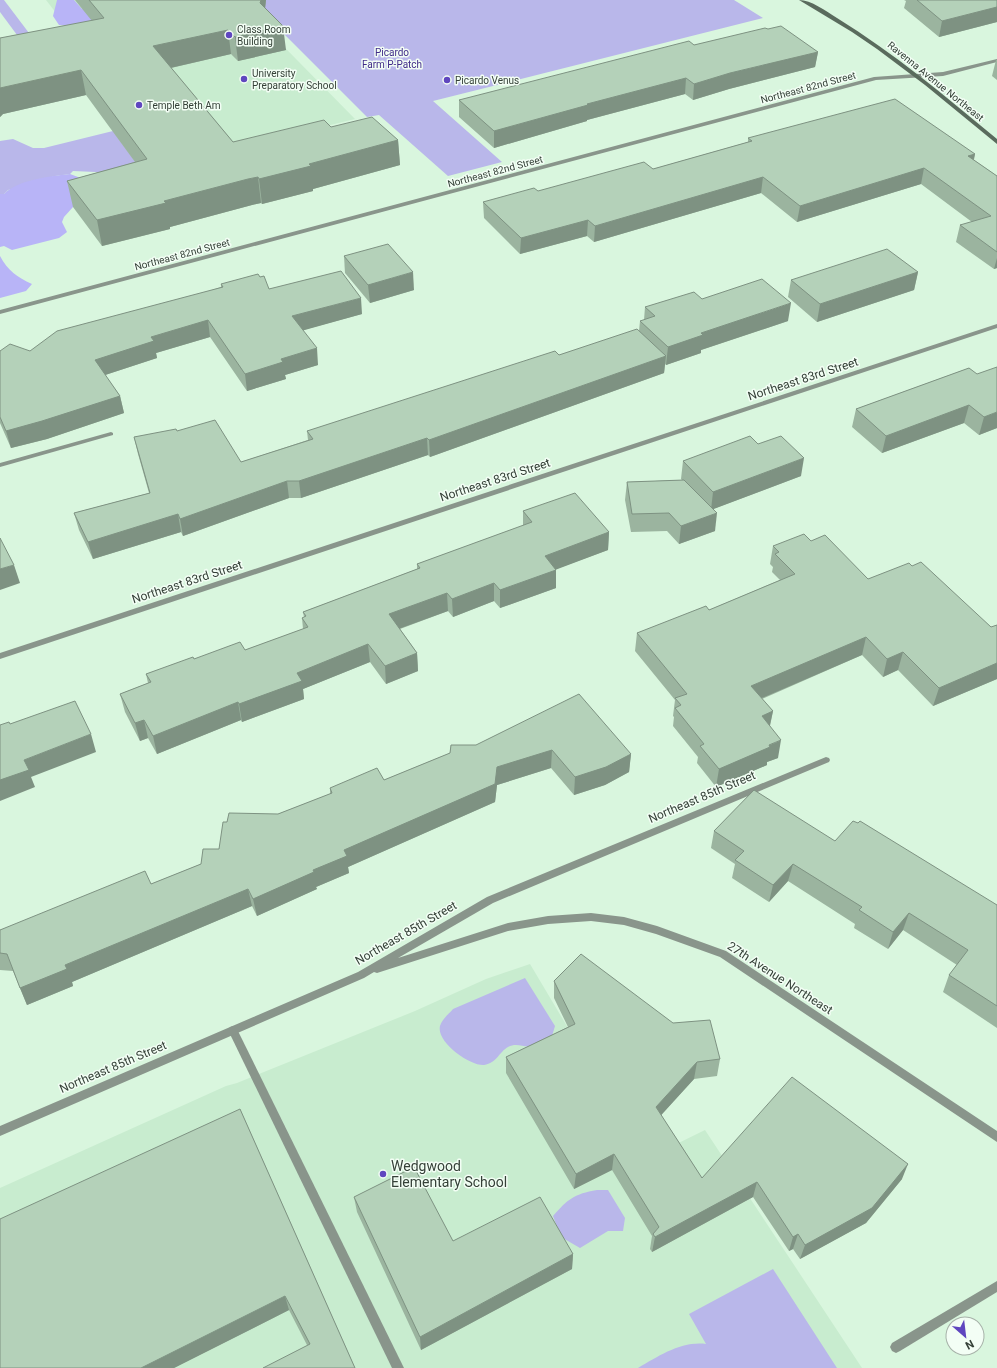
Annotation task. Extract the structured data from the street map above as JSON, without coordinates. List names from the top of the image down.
{
  "streets": {
    "main road": ["Ravenna Avenue Northeast"],
    "street": [
      "Northeast 82nd Street",
      "Northeast 83rd Street",
      "Northeast 85th Street",
      "27th Avenue Northeast"
    ]
  },
  "crossings": [
    ["Ravenna Avenue Northeast", "Northeast 82nd Street"],
    ["Northeast 85th Street", "27th Avenue Northeast"]
  ],
  "parks": ["Picardo Farm P-Patch"],
  "places": [
    "Class Room Building",
    "University Preparatory School",
    "Picardo Venus",
    "Temple Beth Am",
    "Wedgwood Elementary School"
  ],
  "north": "bottom right"
}
